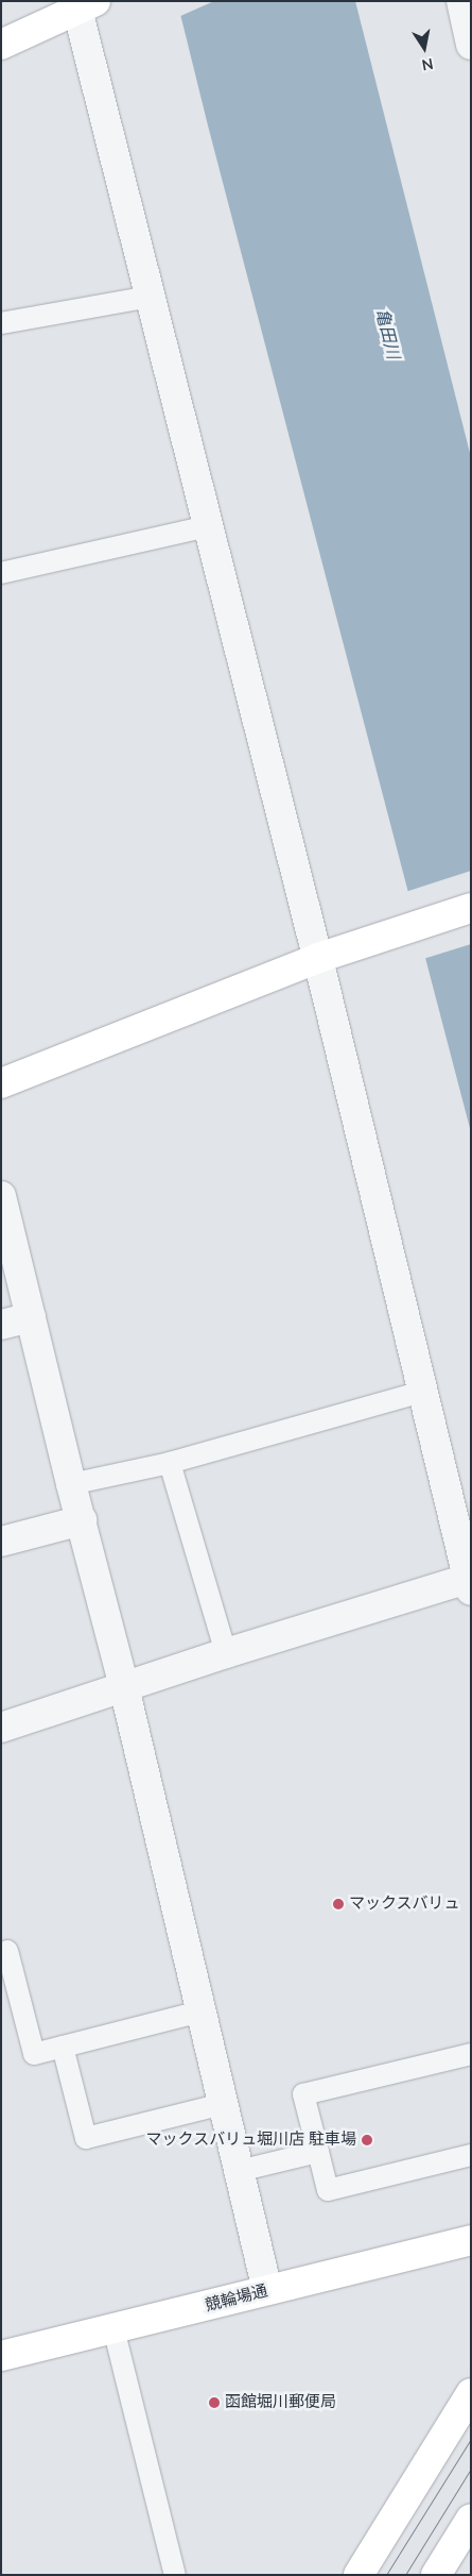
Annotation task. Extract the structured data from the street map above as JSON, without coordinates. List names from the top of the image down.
{
  "streets": {
    "street": ["競輪場通"]
  },
  "water": ["亀田川"],
  "places": ["マックスバリュ", "マックスバリュ堀川店 駐車場", "函館堀川郵便局"],
  "north": "bottom"
}
